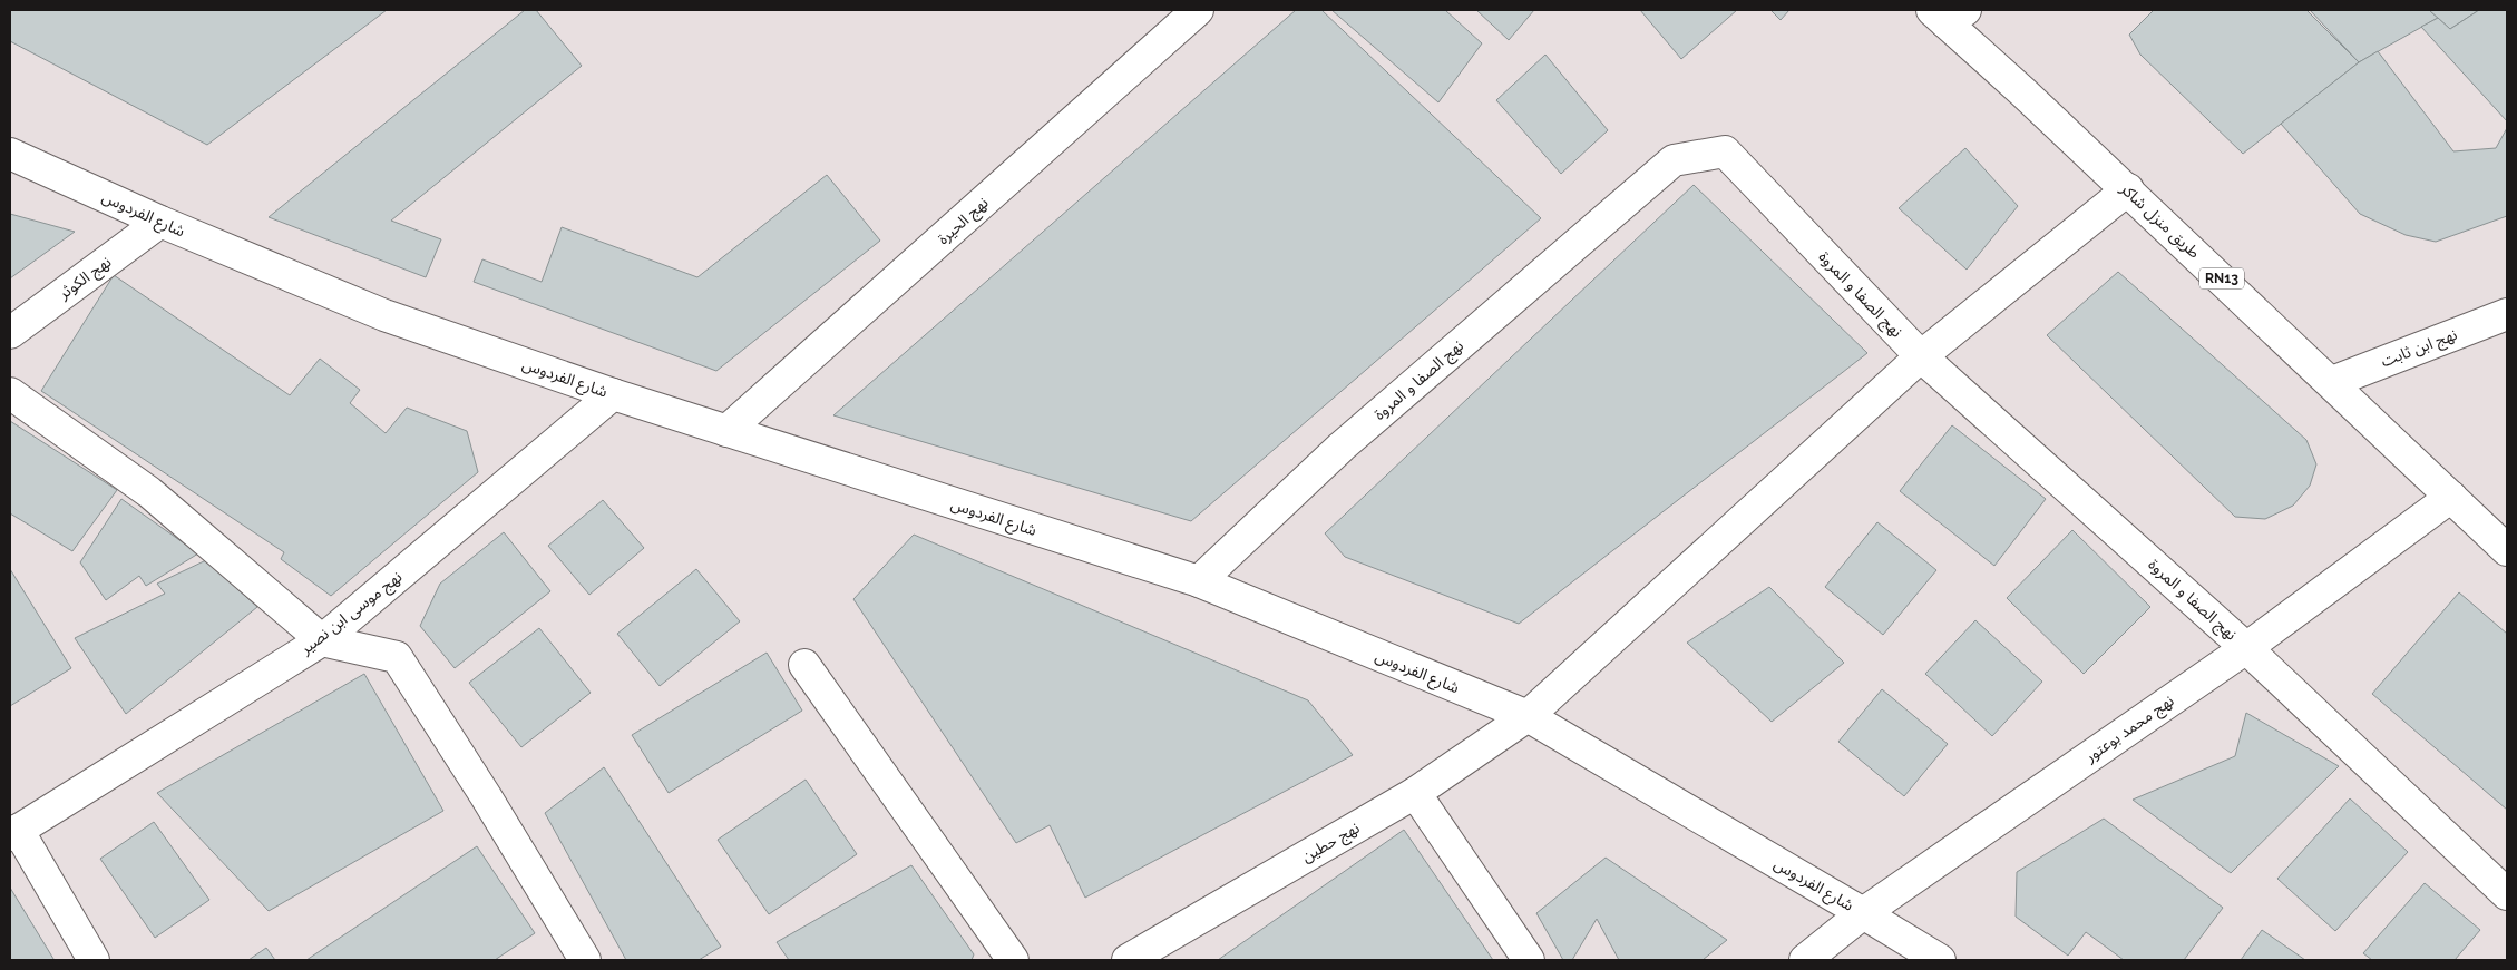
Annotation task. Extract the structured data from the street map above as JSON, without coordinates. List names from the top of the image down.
{
  "streets": {
    "street": [
      "شارع الفردوس",
      "نهج الحيرة",
      "طريق منزل شاكر",
      "نهج الكوثر",
      "RN13",
      "نهج الصفا و المروة",
      "نهج ابن ثابت",
      "نهج موسى ابن نصير",
      "نهج محمد بوعتور",
      "نهج حطين"
    ]
  },
  "crossings": [
    ["شارع الفردوس", "نهج الحيرة"],
    ["شارع الفردوس", "نهج الكوثر"],
    ["شارع الفردوس", "نهج الصفا و المروة"],
    ["شارع الفردوس", "نهج موسى ابن نصير"],
    ["شارع الفردوس", "نهج محمد بوعتور"],
    ["شارع الفردوس", "نهج حطين"],
    ["طريق منزل شاكر", "نهج ابن ثابت"],
    ["طريق منزل شاكر", "نهج محمد بوعتور"],
    ["طريق منزل شاكر", "نهج حطين"],
    ["نهج الصفا و المروة", "نهج محمد بوعتور"],
    ["نهج الصفا و المروة", "نهج حطين"]
  ]
}
